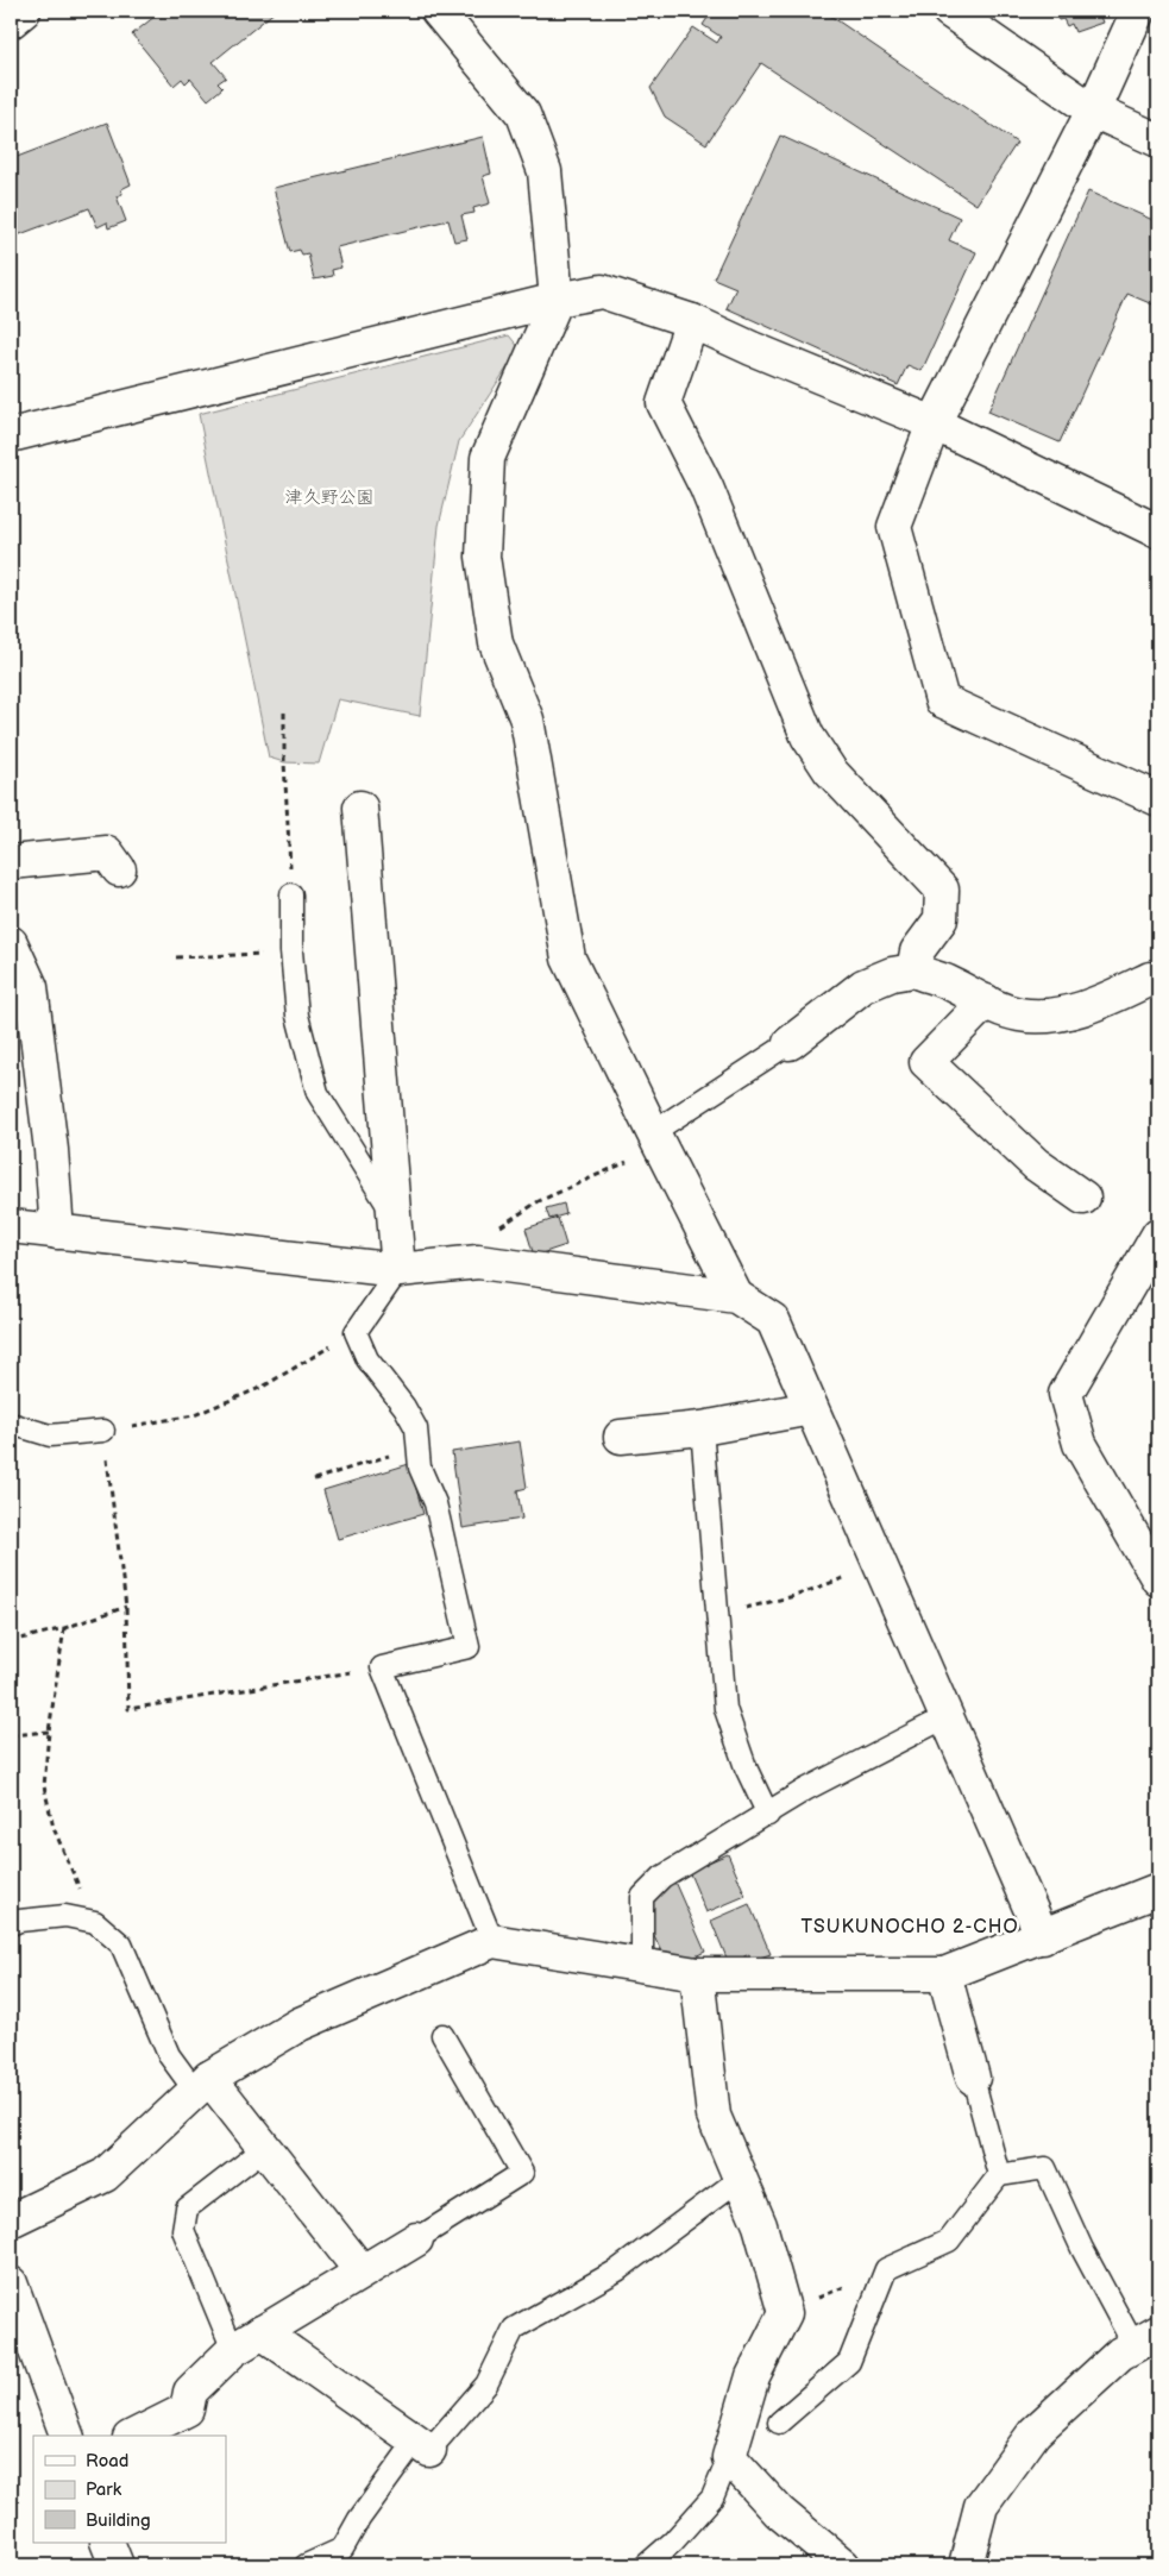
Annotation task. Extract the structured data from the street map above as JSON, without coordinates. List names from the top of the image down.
{
  "districts": ["TSUKUNOCHO 2-CHO"],
  "parks": ["津久野公園"],
  "legend": ["Road", "Park", "Building"]
}
